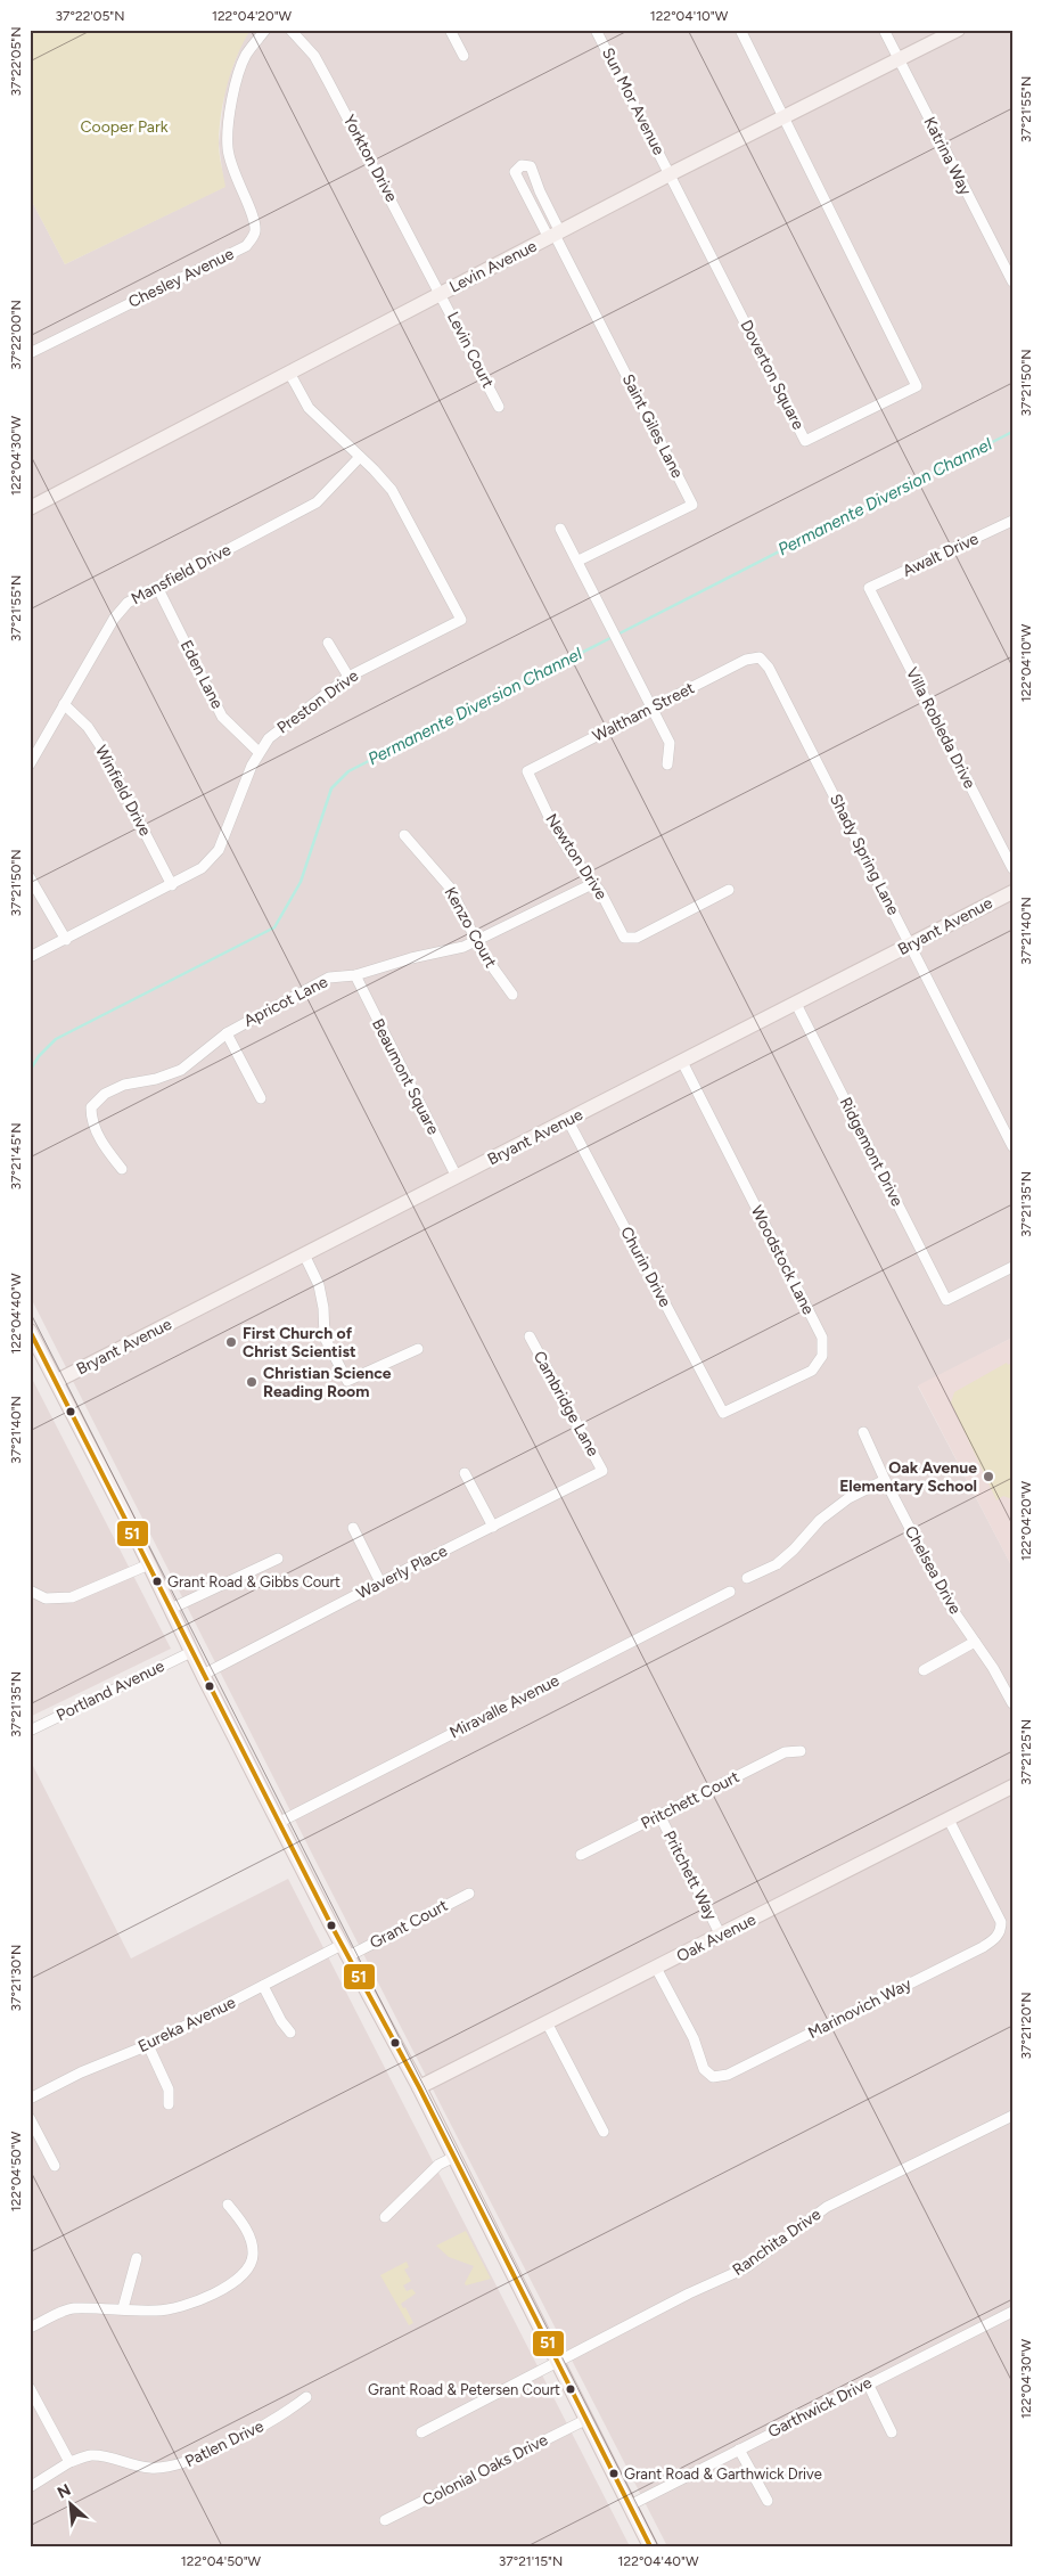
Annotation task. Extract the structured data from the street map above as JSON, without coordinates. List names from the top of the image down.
{
  "streets": {
    "street": [
      "Sun Mor Avenue",
      "Katrina Way",
      "Yorkton Drive",
      "Levin Avenue",
      "Chesley Avenue",
      "Levin Court",
      "Doverton Square",
      "Saint Giles Lane",
      "Awalt Drive",
      "Mansfield Drive",
      "Eden Lane",
      "Preston Drive",
      "Waltham Street",
      "Villa Robleda Drive",
      "Winfield Drive",
      "Shady Spring Lane",
      "Newton Drive",
      "Bryant Avenue",
      "Kenzo Court",
      "Apricot Lane",
      "Beaumont Square",
      "Ridgemont Drive",
      "Woodstock Lane",
      "Churin Drive",
      "Cambridge Lane",
      "Chelsea Drive",
      "Waverly Place",
      "Portland Avenue",
      "Miravalle Avenue",
      "Pritchett Court",
      "Pritchett Way",
      "Grant Court",
      "Oak Avenue",
      "Marinovich Way",
      "Eureka Avenue",
      "Ranchita Drive",
      "Garthwick Drive",
      "Patlen Drive",
      "Colonial Oaks Drive"
    ]
  },
  "crossings": [
    ["Sun Mor Avenue", "Levin Avenue"],
    ["Sun Mor Avenue", "Doverton Square"],
    ["Katrina Way", "Levin Avenue"],
    ["Yorkton Drive", "Levin Avenue"],
    ["Yorkton Drive", "Levin Court"],
    ["Levin Avenue", "Levin Court"],
    ["Levin Avenue", "Doverton Square"],
    ["Levin Avenue", "Saint Giles Lane"],
    ["Levin Avenue", "Preston Drive"],
    ["Awalt Drive", "Villa Robleda Drive"],
    ["Mansfield Drive", "Eden Lane"],
    ["Mansfield Drive", "Preston Drive"],
    ["Mansfield Drive", "Winfield Drive"],
    ["Eden Lane", "Preston Drive"],
    ["Preston Drive", "Winfield Drive"],
    ["Waltham Street", "Shady Spring Lane"],
    ["Waltham Street", "Newton Drive"],
    ["Shady Spring Lane", "Bryant Avenue"],
    ["Newton Drive", "Apricot Lane"],
    ["Bryant Avenue", "Beaumont Square"],
    ["Bryant Avenue", "Ridgemont Drive"],
    ["Bryant Avenue", "Woodstock Lane"],
    ["Bryant Avenue", "Churin Drive"],
    ["Kenzo Court", "Apricot Lane"],
    ["Apricot Lane", "Beaumont Square"],
    ["Woodstock Lane", "Churin Drive"],
    ["Cambridge Lane", "Waverly Place"],
    ["Pritchett Court", "Pritchett Way"],
    ["Pritchett Way", "Oak Avenue"],
    ["Grant Court", "Eureka Avenue"],
    ["Oak Avenue", "Marinovich Way"]
  ],
  "water": ["Permanente Diversion Channel"],
  "parks": ["Cooper Park"],
  "places": [
    "First Church of Christ Scientist",
    "Christian Science Reading Room",
    "Oak Avenue Elementary School",
    "Grant Road & Gibbs Court",
    "Grant Road & Petersen Court",
    "Grant Road & Garthwick Drive"
  ],
  "lines": ["transit line 51"],
  "north": "top left",
  "coordinates": [
    "37°22'05\"N",
    "122°04'20\"W",
    "122°04'10\"W",
    "37°21'55\"N",
    "37°22'00\"N",
    "37°21'50\"N",
    "122°04'30\"W",
    "37°21'40\"N",
    "37°21'45\"N",
    "37°21'35\"N",
    "122°04'40\"W",
    "37°21'25\"N",
    "37°21'30\"N",
    "37°21'20\"N",
    "122°04'50\"W",
    "37°21'15\"N"
  ]
}
